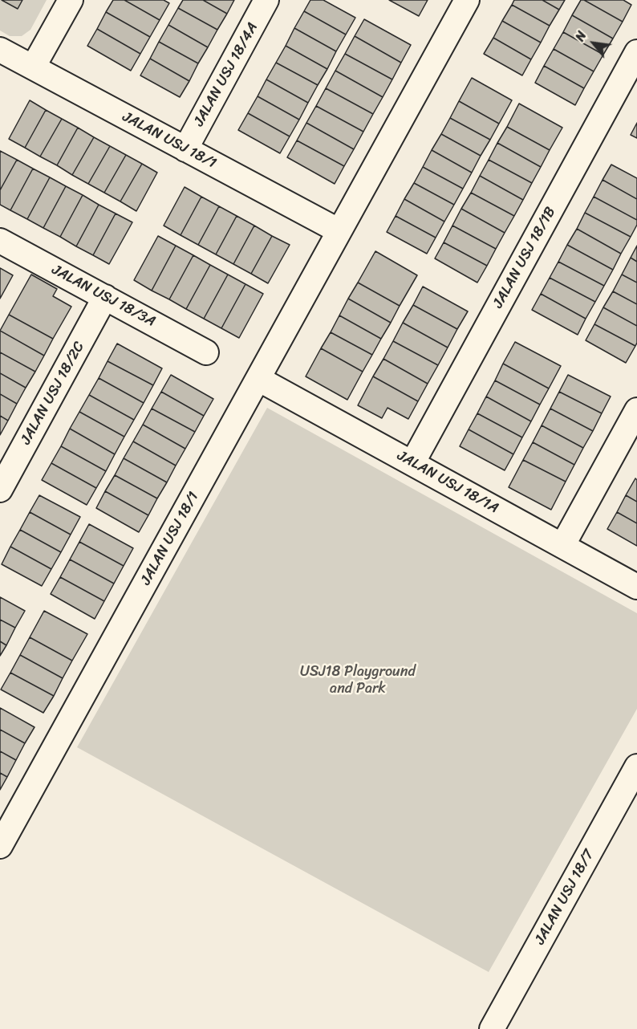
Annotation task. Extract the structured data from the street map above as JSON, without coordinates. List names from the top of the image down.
{
  "streets": {
    "street": [
      "JALAN USJ 18/4A",
      "JALAN USJ 18/1",
      "JALAN USJ 18/1B",
      "JALAN USJ 18/3A",
      "JALAN USJ 18/2C",
      "JALAN USJ 18/1A",
      "JALAN USJ 18/7"
    ]
  },
  "crossings": [
    ["JALAN USJ 18/4A", "JALAN USJ 18/1"],
    ["JALAN USJ 18/1", "JALAN USJ 18/1A"],
    ["JALAN USJ 18/1B", "JALAN USJ 18/1A"],
    ["JALAN USJ 18/3A", "JALAN USJ 18/2C"]
  ],
  "parks": ["USJ18 Playground and Park"],
  "north": "top left"
}
